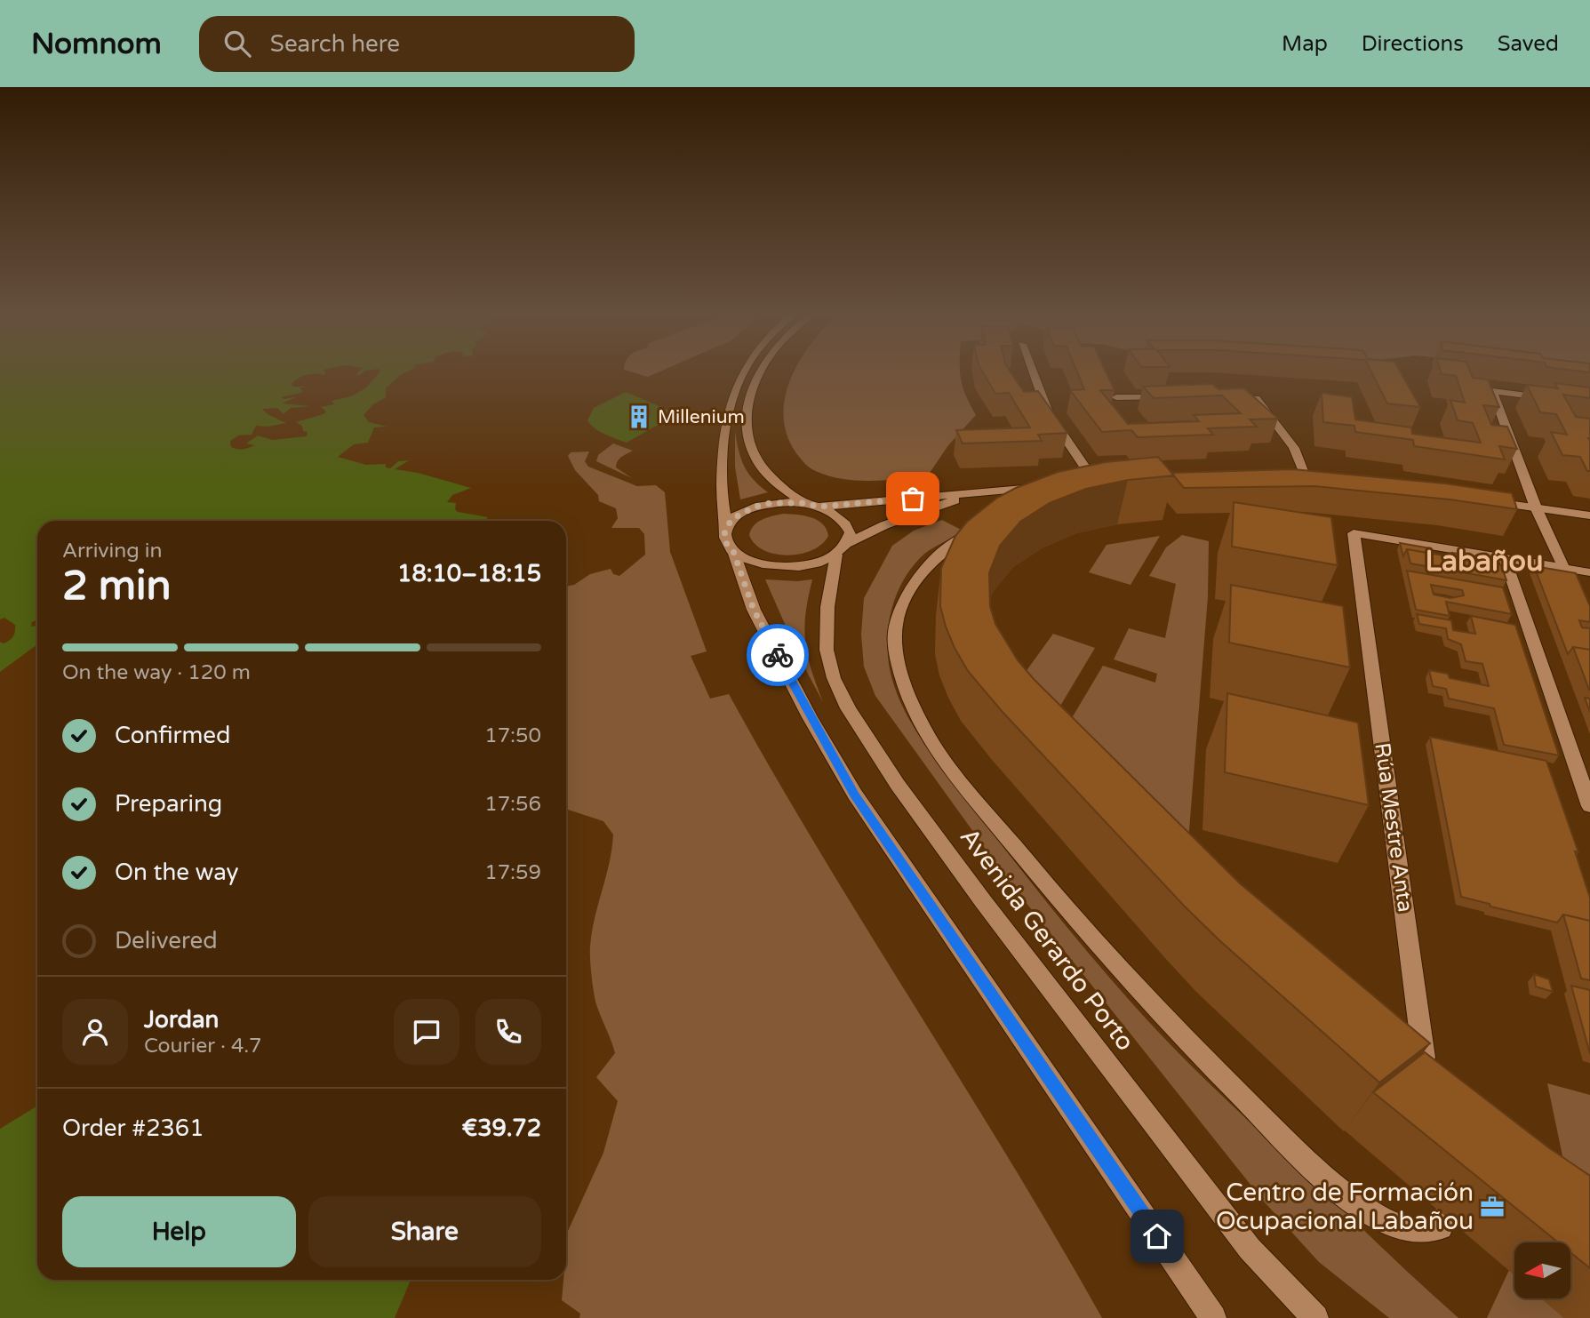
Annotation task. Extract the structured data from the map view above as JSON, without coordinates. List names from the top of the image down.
{
  "streets": {
    "street": ["Rúa Mestre Anta", "Avenida Gerardo Porto"]
  },
  "districts": ["Labañou"],
  "places": {
    "building": ["Millenium"],
    "office": ["Centro de Formación Ocupacional Labañou"]
  },
  "north": "left",
  "page": {
    "header": "Nomnom",
    "search": "Search here",
    "nav": ["Map", "Directions", "Saved"],
    "heading": ["2 min", "Arriving in", "18:10–18:15"],
    "panel": [
      "Jordan",
      "Courier · 4.7",
      "Order #2361",
      "€39.72"
    ],
    "bar": "On the way · 120 m",
    "list": [
      ["Confirmed", "17:50"],
      ["Preparing", "17:56"],
      ["On the way", "17:59"],
      "Delivered"
    ],
    "buttons": ["Help", "Share"]
  }
}
